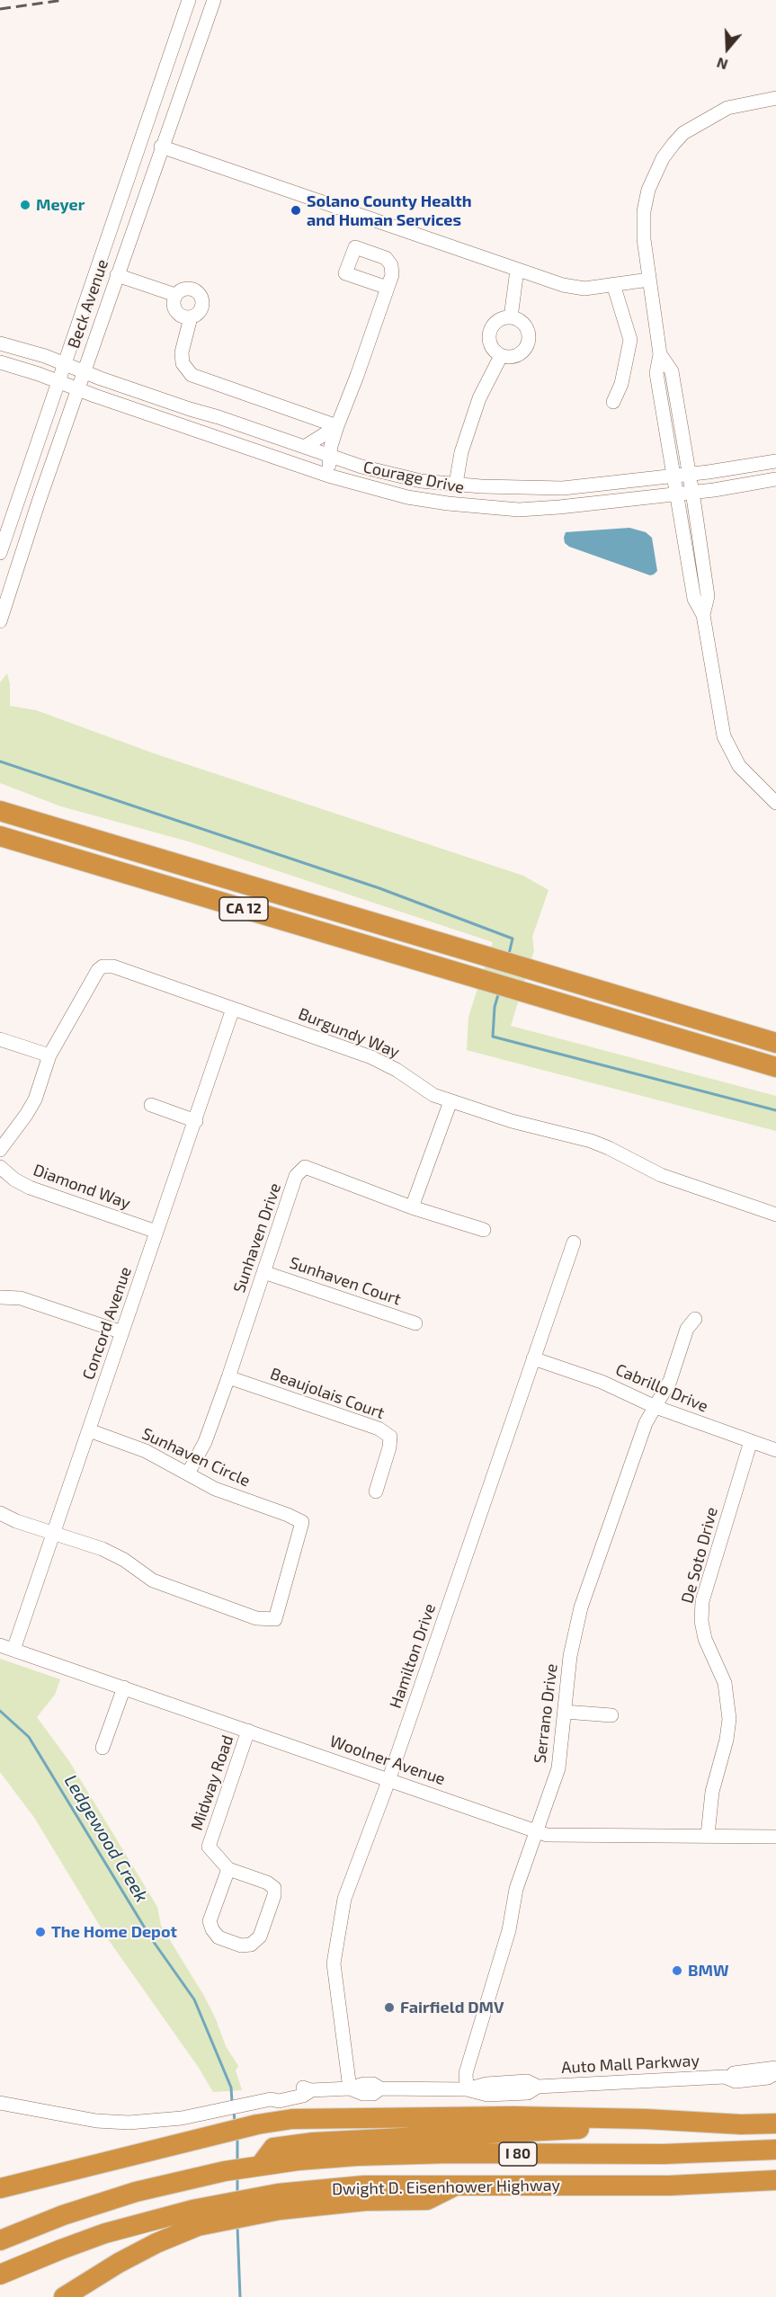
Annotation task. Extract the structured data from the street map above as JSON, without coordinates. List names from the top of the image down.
{
  "streets": {
    "highway": ["CA 12", "I 80", "Dwight D. Eisenhower Highway"],
    "street": [
      "Beck Avenue",
      "Courage Drive",
      "Burgundy Way",
      "Diamond Way",
      "Sunhaven Drive",
      "Sunhaven Court",
      "Concord Avenue",
      "Cabrillo Drive",
      "Beaujolais Court",
      "Sunhaven Circle",
      "De Soto Drive",
      "Hamilton Drive",
      "Serrano Drive",
      "Woolner Avenue",
      "Midway Road",
      "Auto Mall Parkway"
    ]
  },
  "crossings": [
    ["Beck Avenue", "Courage Drive"],
    ["Burgundy Way", "Concord Avenue"],
    ["Diamond Way", "Concord Avenue"],
    ["Sunhaven Drive", "Sunhaven Court"],
    ["Sunhaven Drive", "Beaujolais Court"],
    ["Sunhaven Drive", "Sunhaven Circle"],
    ["Concord Avenue", "Sunhaven Circle"],
    ["Concord Avenue", "Woolner Avenue"],
    ["Cabrillo Drive", "De Soto Drive"],
    ["Cabrillo Drive", "Hamilton Drive"],
    ["Cabrillo Drive", "Serrano Drive"],
    ["De Soto Drive", "Woolner Avenue"],
    ["Hamilton Drive", "Woolner Avenue"],
    ["Hamilton Drive", "Auto Mall Parkway"],
    ["Serrano Drive", "Woolner Avenue"],
    ["Serrano Drive", "Auto Mall Parkway"],
    ["Woolner Avenue", "Midway Road"]
  ],
  "water": ["Ledgewood Creek"],
  "places": [
    "Meyer",
    "Solano County Health and Human Services",
    "The Home Depot",
    "BMW",
    "Fairfield DMV"
  ],
  "north": "bottom"
}
